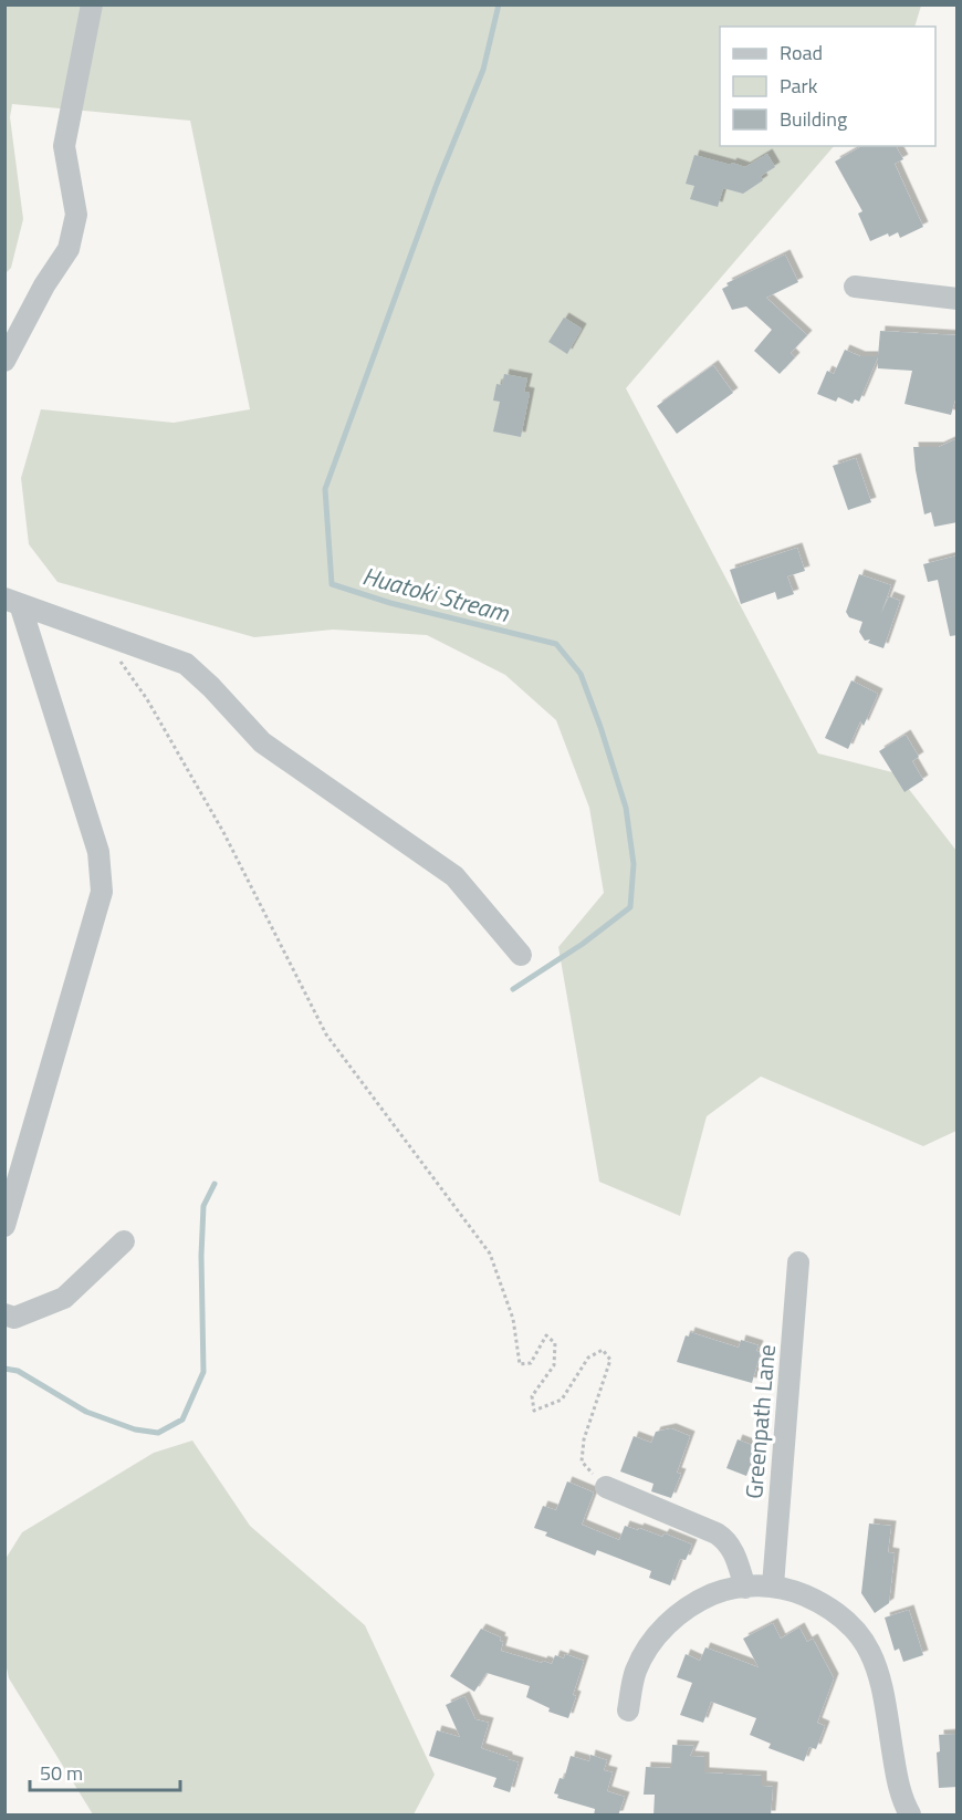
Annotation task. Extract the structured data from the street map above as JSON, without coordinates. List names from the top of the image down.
{
  "streets": {
    "street": ["Greenpath Lane"]
  },
  "water": ["Huatoki Stream"],
  "legend": ["Road", "Park", "Building"],
  "scale_bar": "50 m"
}
